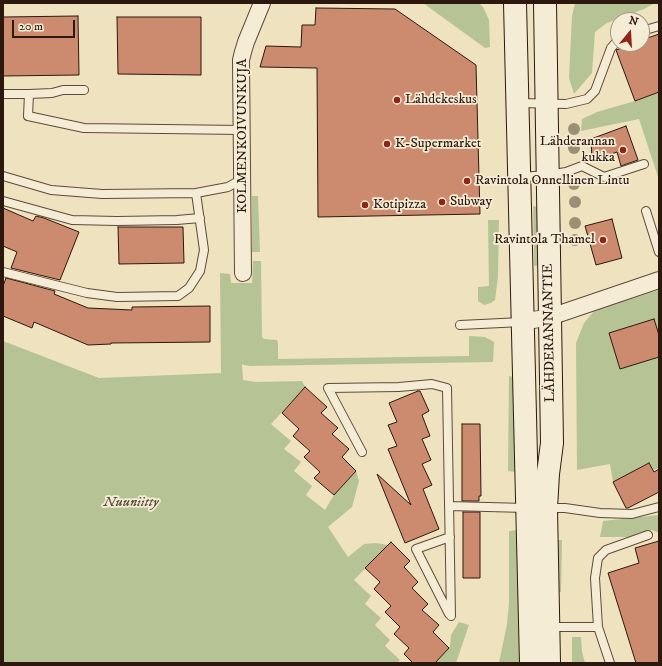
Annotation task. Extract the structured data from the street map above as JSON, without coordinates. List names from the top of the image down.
{
  "streets": {
    "main road": ["LÄHDERANNANTIE"],
    "street": ["KOLMENKOIVUNKUJA"]
  },
  "parks": ["Nuuniitty"],
  "places": [
    "Lähdekeskus",
    "K-Supermarket",
    "Lähderannan kukka",
    "Ravintola Onnellinen Lintu",
    "Subway",
    "Kotipizza",
    "Ravintola Thamel"
  ],
  "scale_bar": "20 m",
  "north": "top"
}
